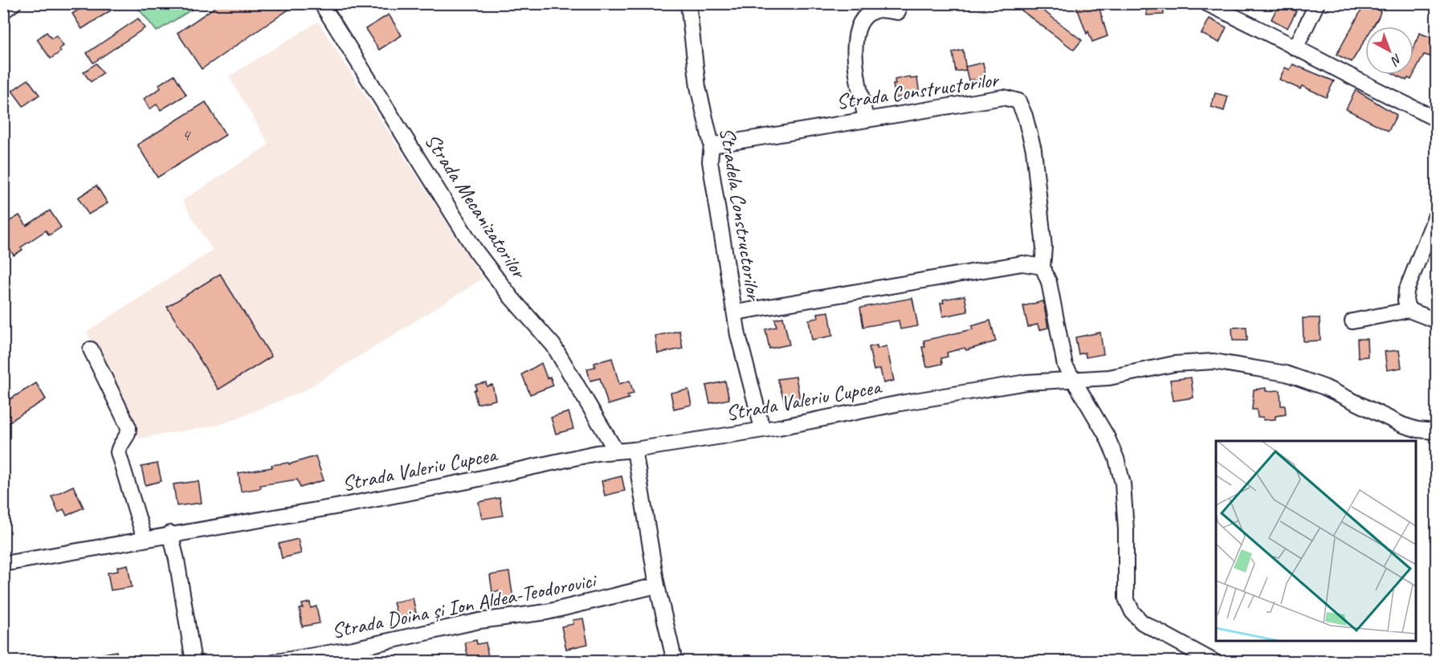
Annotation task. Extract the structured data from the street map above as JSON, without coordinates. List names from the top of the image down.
{
  "streets": {
    "street": [
      "Strada Constructorilor",
      "Strada Mecanizatorilor",
      "Stradela Constructorilor",
      "Strada Valeriu Cupcea",
      "Strada Doina și Ion Aldea-Teodorovici"
    ]
  },
  "crossings": [
    ["Strada Constructorilor", "Stradela Constructorilor"],
    ["Strada Constructorilor", "Strada Valeriu Cupcea"],
    ["Strada Mecanizatorilor", "Strada Valeriu Cupcea"],
    ["Stradela Constructorilor", "Strada Valeriu Cupcea"]
  ],
  "house_numbers": ["4"],
  "north": "bottom right"
}
